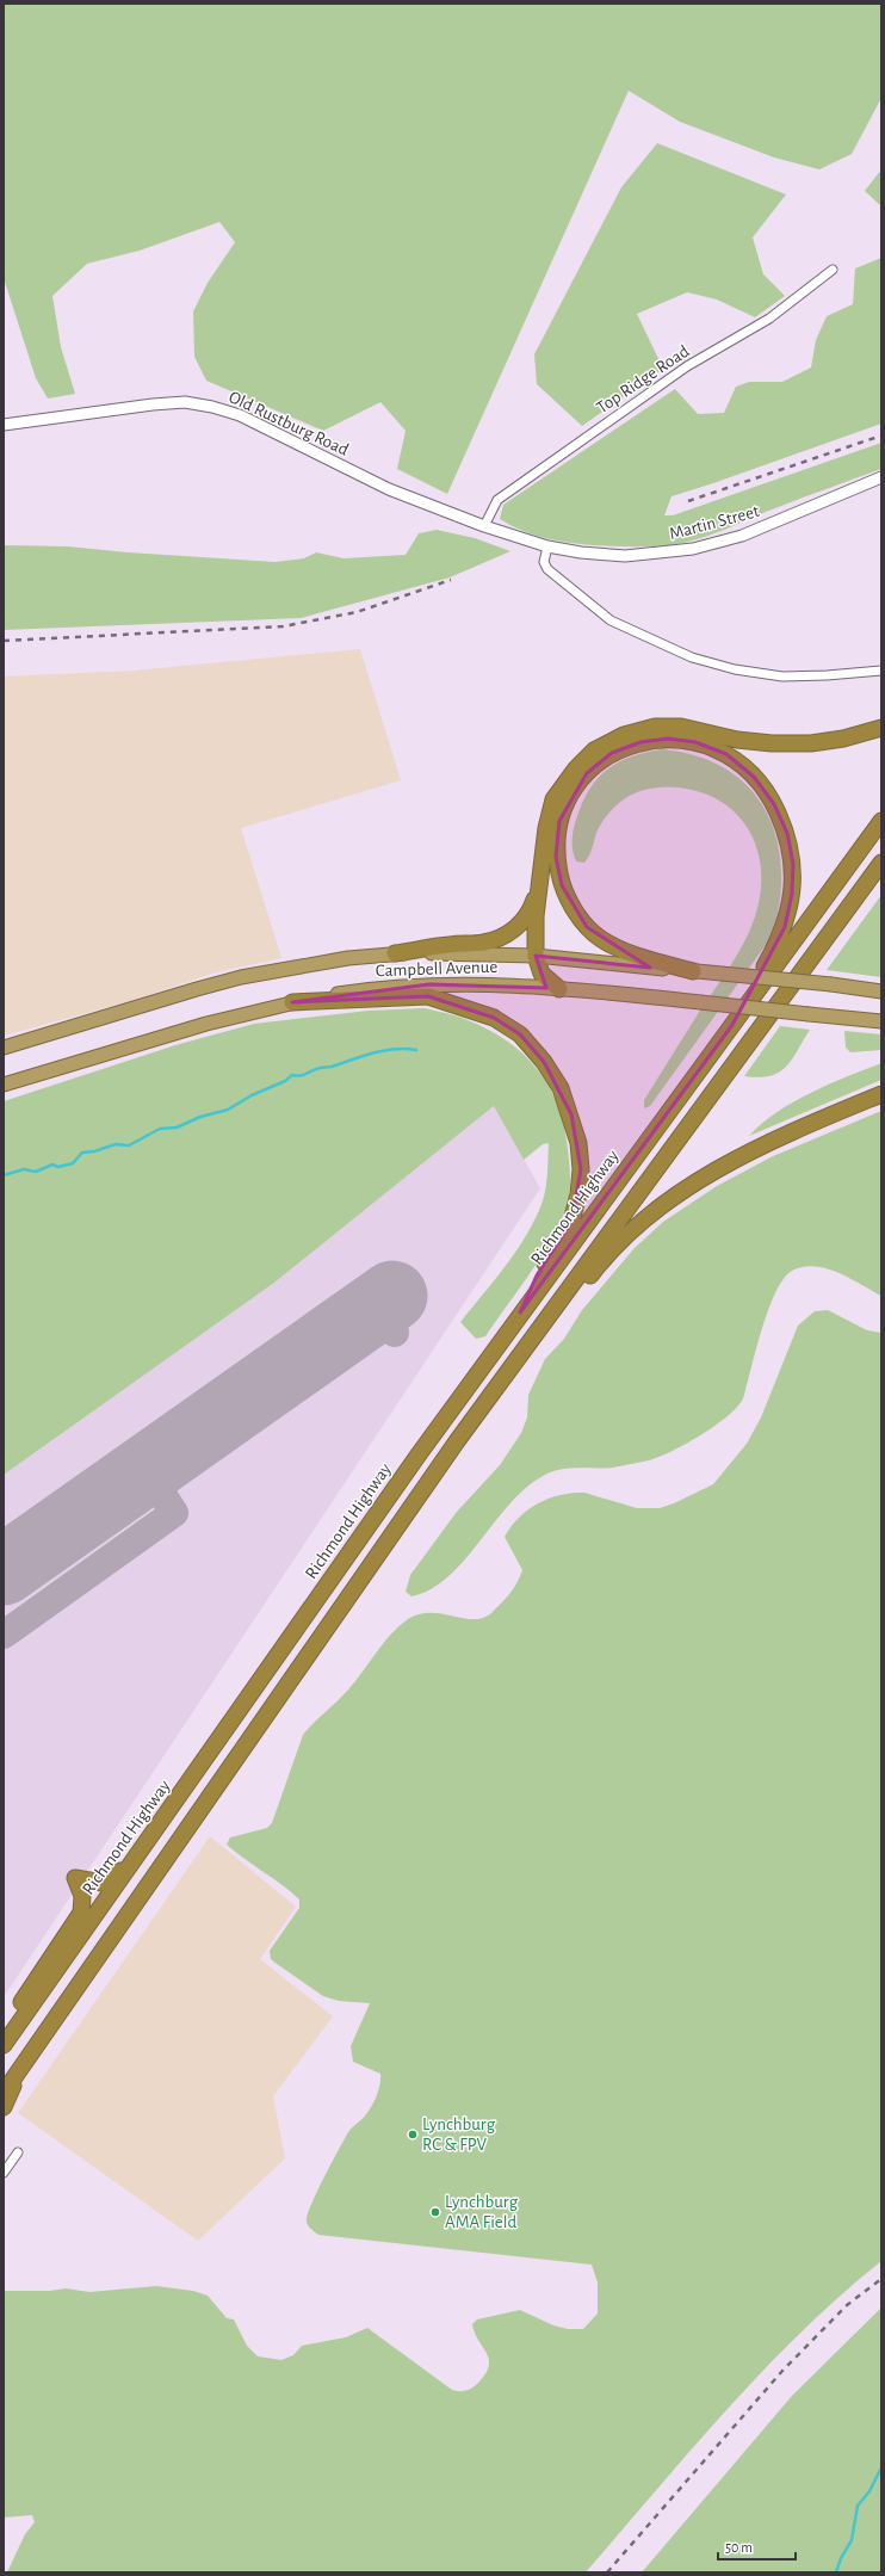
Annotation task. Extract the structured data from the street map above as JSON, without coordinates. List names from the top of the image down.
{
  "streets": {
    "highway": ["Campbell Avenue", "Richmond Highway"],
    "street": ["Top Ridge Road", "Old Rustburg Road", "Martin Street"]
  },
  "crossings": [
    ["Top Ridge Road", "Old Rustburg Road"],
    ["Old Rustburg Road", "Martin Street"]
  ],
  "places": ["Lynchburg RC & FPV", "Lynchburg AMA Field"],
  "scale_bar": "50 m"
}
